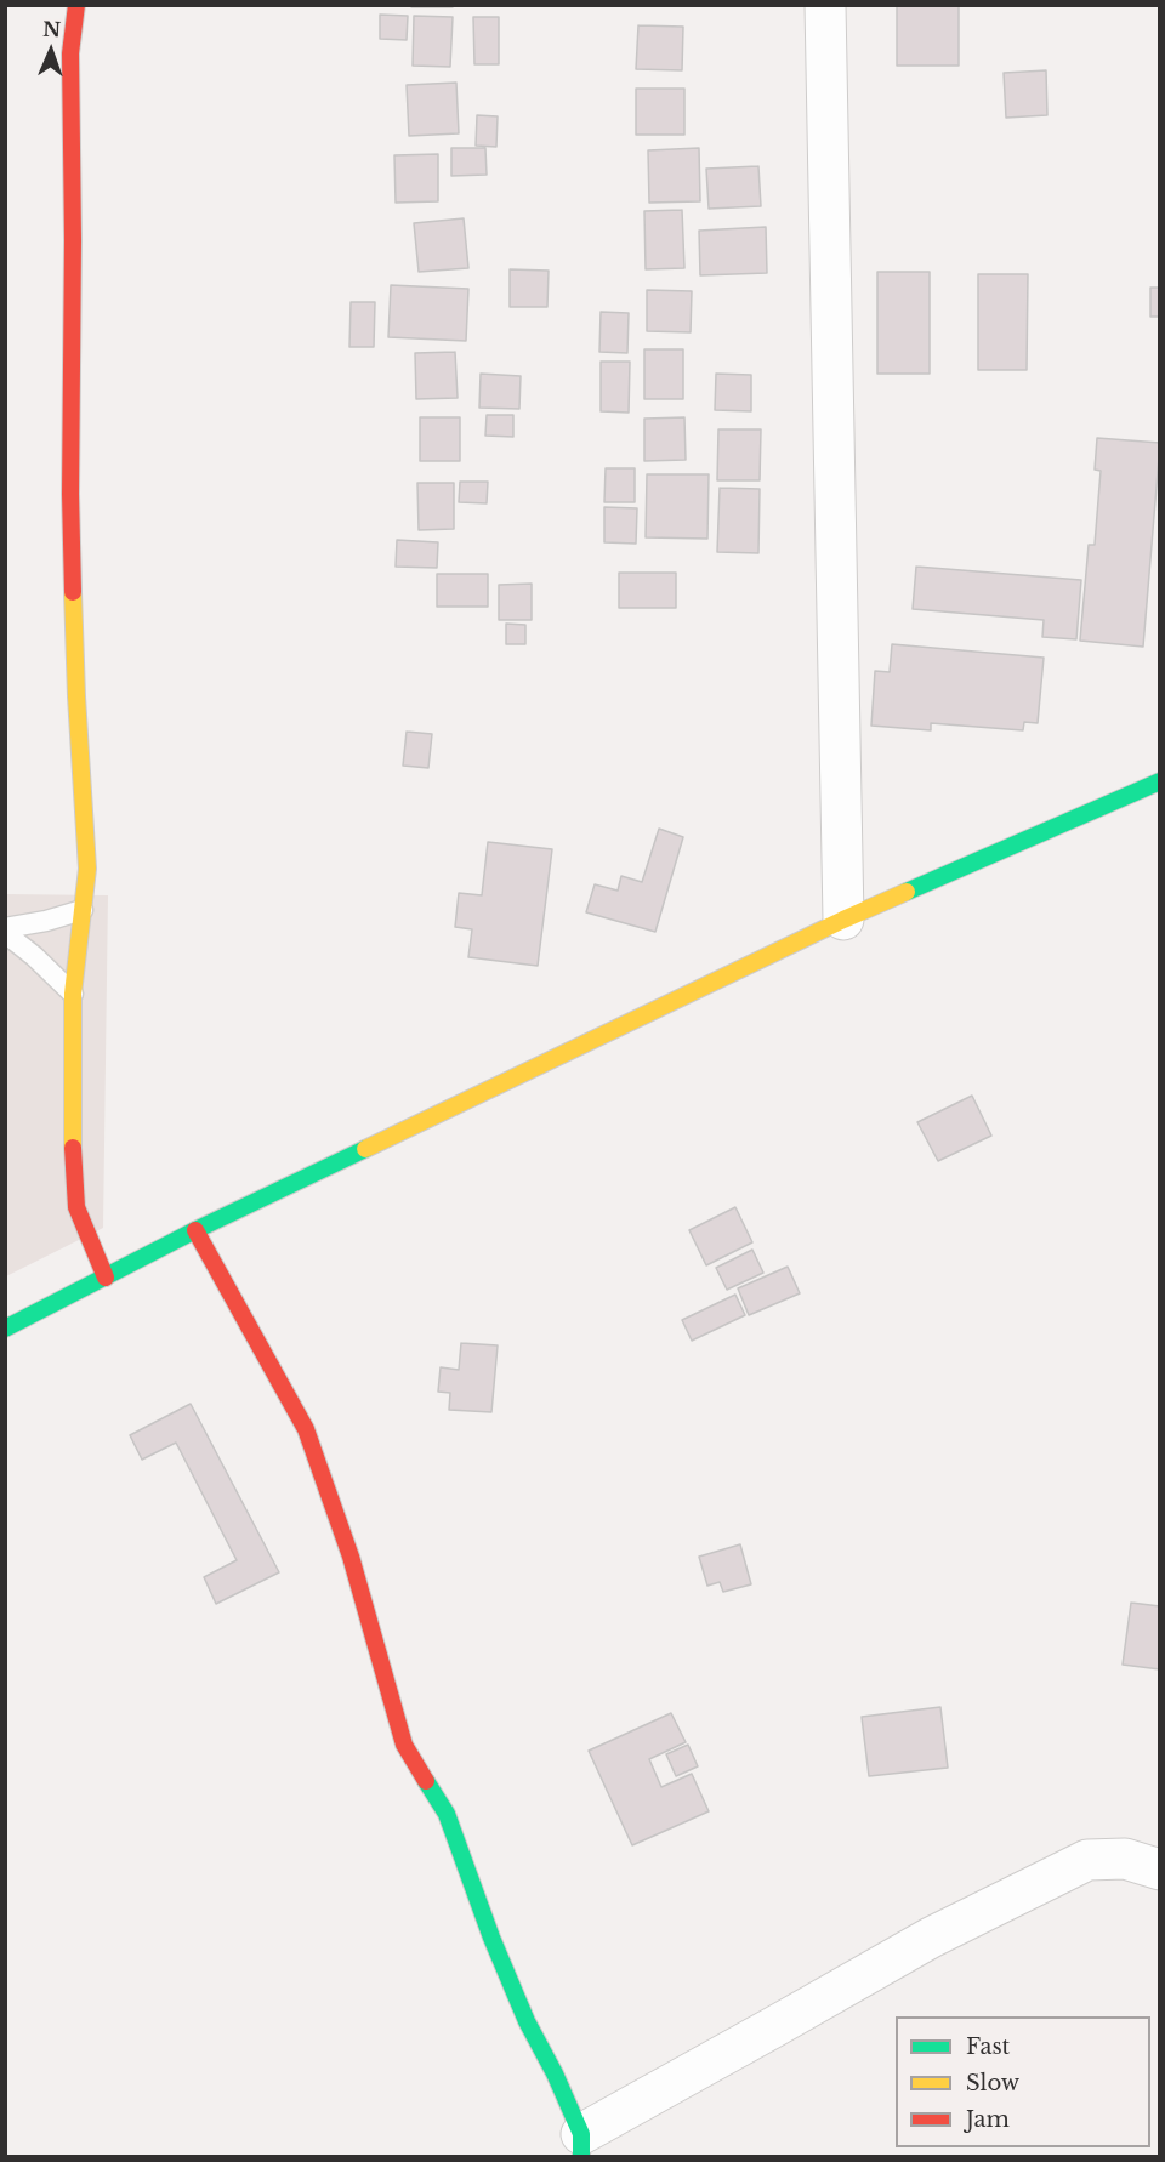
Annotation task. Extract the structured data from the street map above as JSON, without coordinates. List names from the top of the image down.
{
  "legend": ["Fast", "Slow", "Jam"],
  "north": "top"
}
